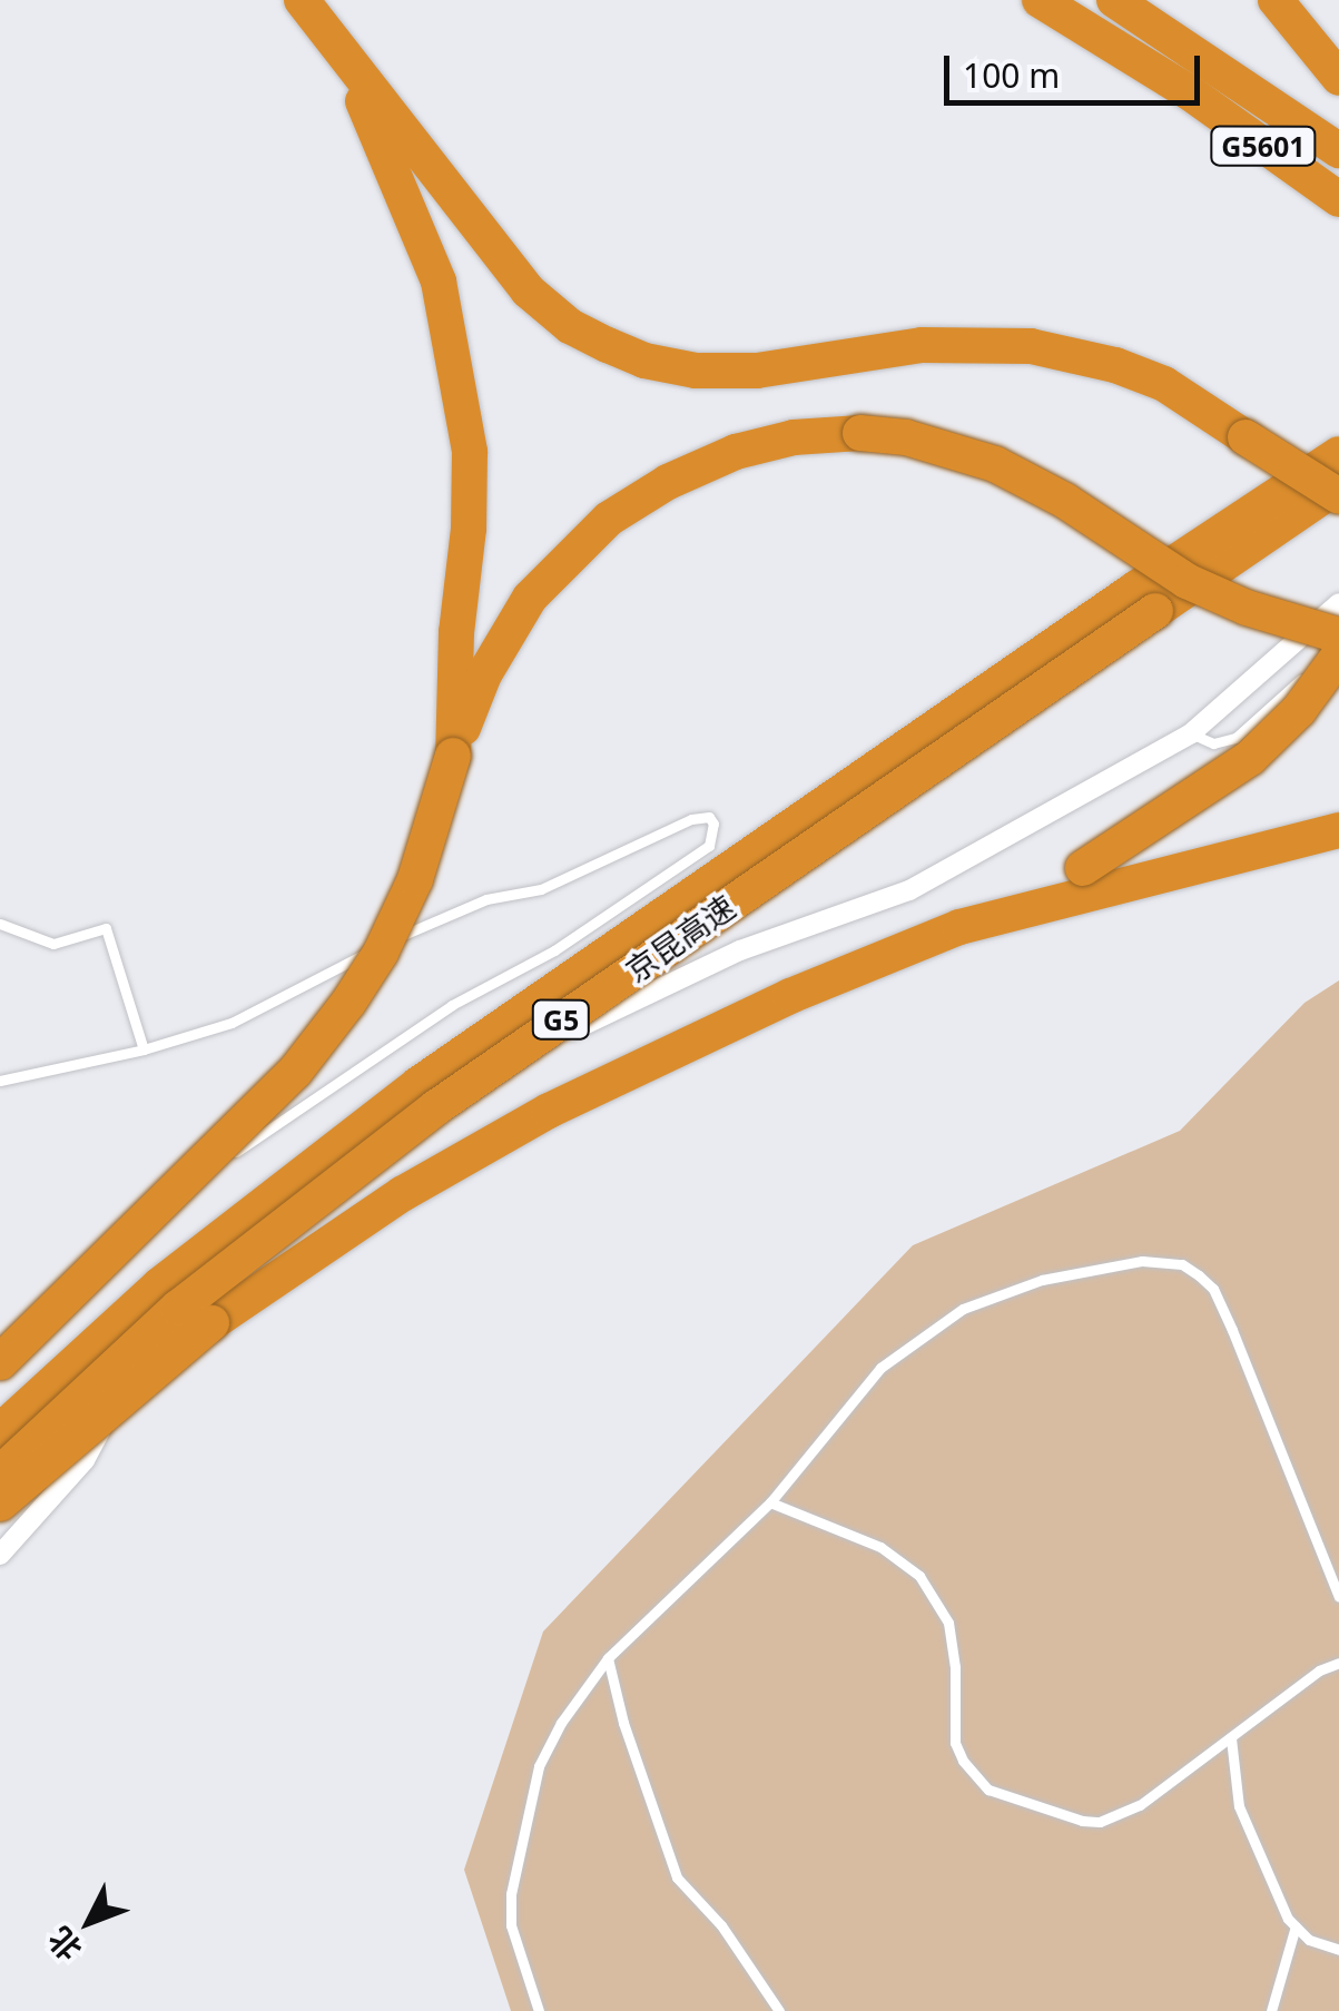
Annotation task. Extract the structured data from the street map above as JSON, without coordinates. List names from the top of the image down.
{
  "streets": {
    "highway": ["G5601", "京昆高速", "G5"]
  },
  "scale_bar": "100 m",
  "north": "bottom left"
}
